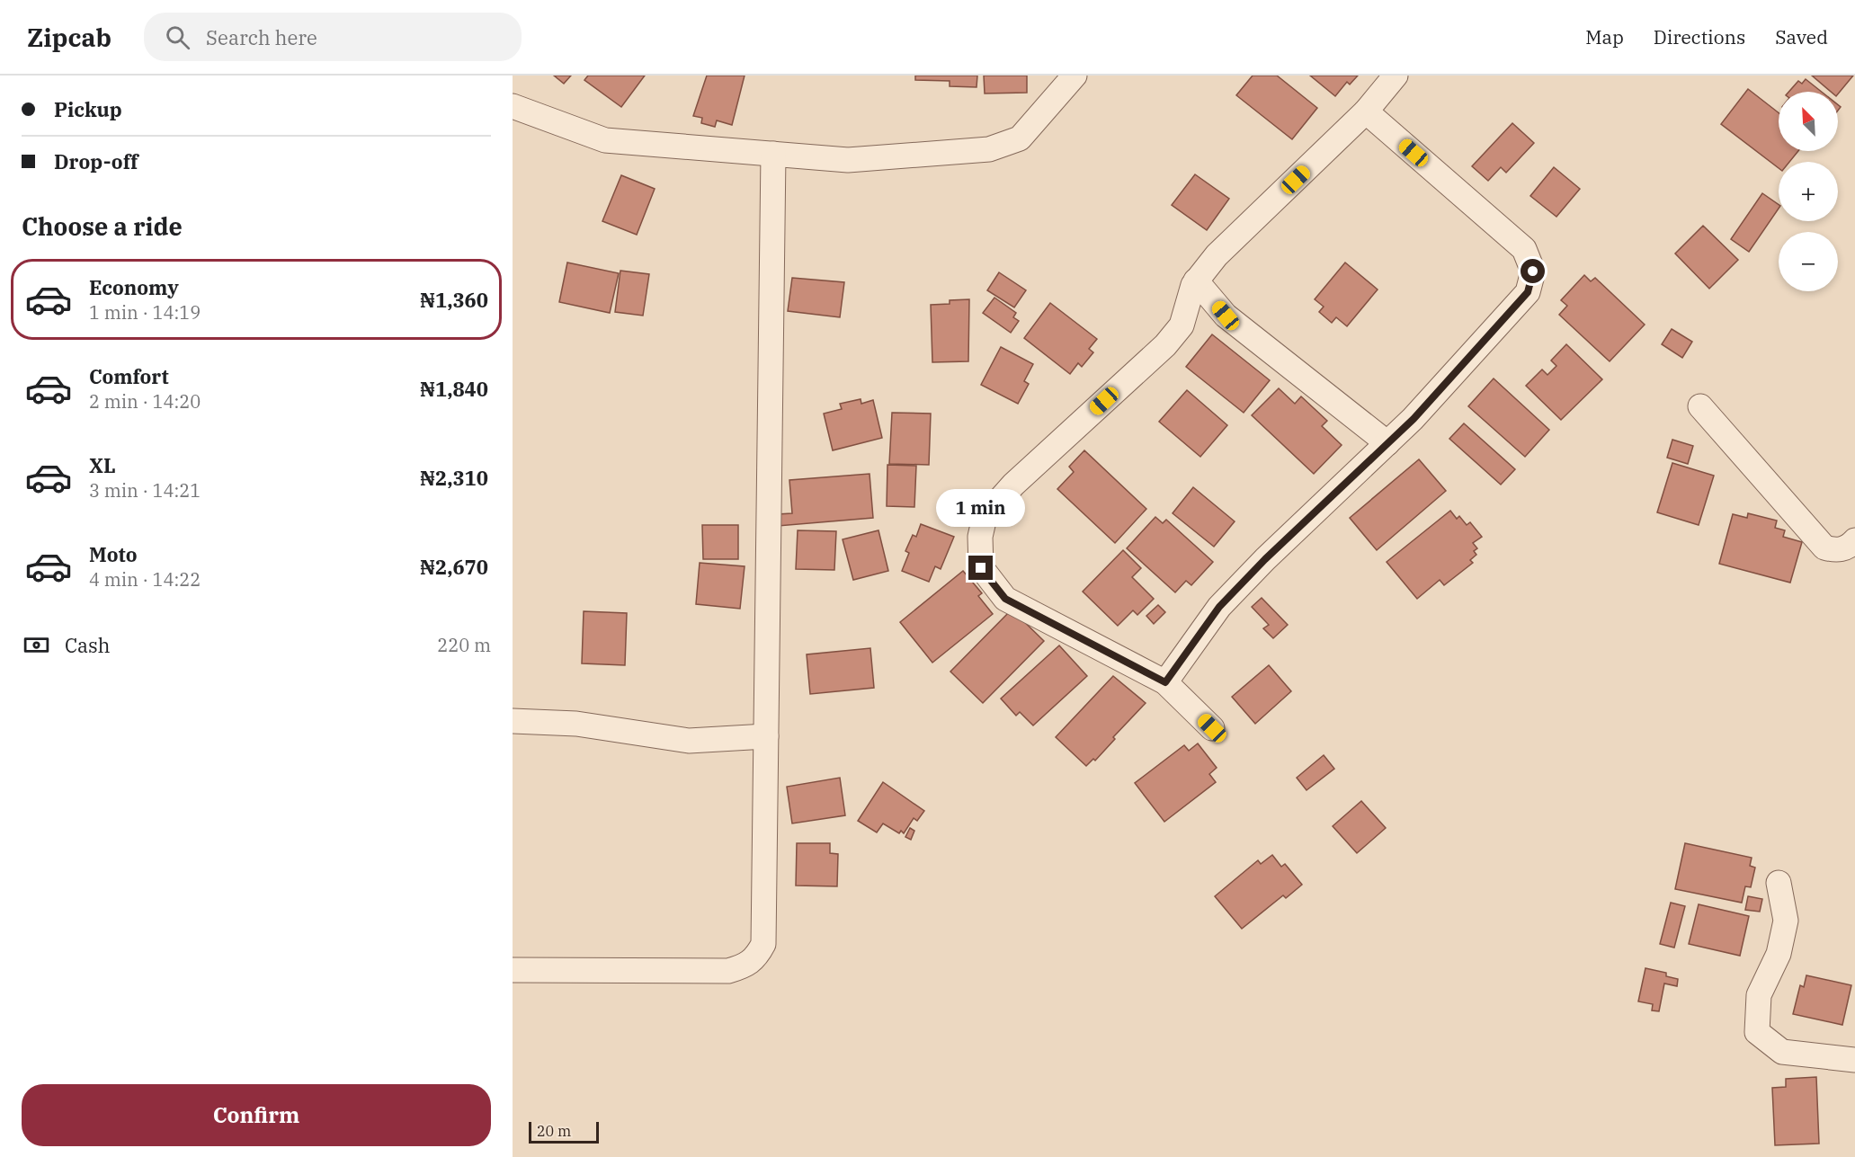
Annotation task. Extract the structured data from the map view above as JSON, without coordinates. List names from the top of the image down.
{
  "scale_bar": "20 m",
  "north": "top left",
  "page": {
    "header": "Zipcab",
    "search": "Search here",
    "nav": ["Map", "Directions", "Saved"],
    "banner": ["Pickup", "Drop-off"],
    "map_buttons": ["+", "−"],
    "heading": "Choose a ride",
    "list": [
      {
        "name": "Economy",
        "note": "1 min · 14:19",
        "value": "₦1,360"
      },
      {
        "name": "Comfort",
        "note": "2 min · 14:20",
        "value": "₦1,840"
      },
      {
        "name": "XL",
        "note": "3 min · 14:21",
        "value": "₦2,310"
      },
      {
        "name": "Moto",
        "note": "4 min · 14:22",
        "value": "₦2,670"
      }
    ],
    "bubble": "1 min",
    "pay": ["Cash", "220 m"],
    "buttons": "Confirm",
    "scale": "20 m"
  }
}
